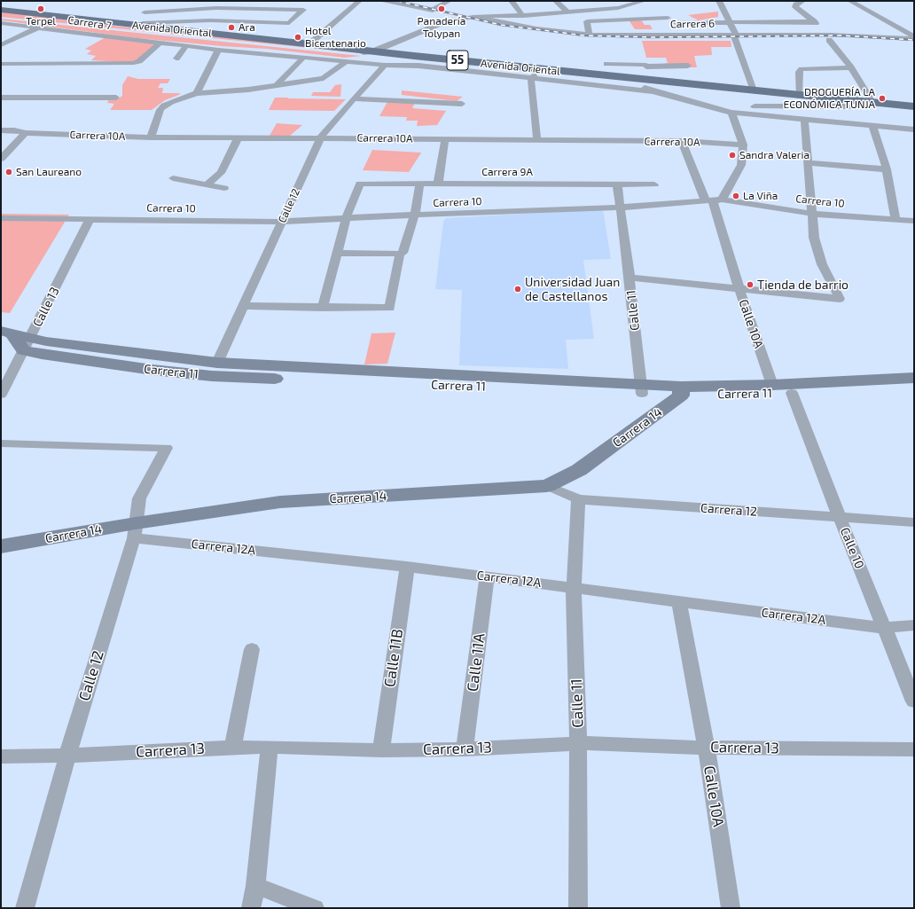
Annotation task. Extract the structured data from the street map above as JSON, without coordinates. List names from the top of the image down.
{
  "streets": {
    "main road": [
      "Avenida Oriental",
      "55",
      "Carrera 11",
      "Carrera 14"
    ],
    "street": [
      "Carrera 7",
      "Carrera 6",
      "Carrera 10A",
      "Carrera 9A",
      "Carrera 10",
      "Calle 12",
      "Calle 13",
      "Calle 11",
      "Calle 10A",
      "Carrera 12",
      "Carrera 12A",
      "Calle 10",
      "Calle 11B",
      "Calle 11A",
      "Carrera 13"
    ]
  },
  "crossings": [
    ["Carrera 7", "Avenida Oriental"],
    ["Avenida Oriental", "Calle 12"],
    ["Carrera 10A", "Calle 12"],
    ["Carrera 10A", "Calle 10A"],
    ["Carrera 9A", "Carrera 10"],
    ["Carrera 9A", "Calle 11"],
    ["Carrera 10", "Calle 12"],
    ["Carrera 10", "Calle 13"],
    ["Carrera 10", "Calle 11"],
    ["Carrera 10", "Calle 10A"],
    ["Calle 12", "Carrera 11"],
    ["Calle 12", "Carrera 14"],
    ["Calle 12", "Carrera 12A"],
    ["Calle 12", "Carrera 13"],
    ["Calle 13", "Carrera 11"],
    ["Calle 11", "Carrera 11"],
    ["Calle 11", "Carrera 12"],
    ["Calle 11", "Carrera 12A"],
    ["Calle 11", "Carrera 13"],
    ["Calle 10A", "Carrera 11"],
    ["Calle 10A", "Carrera 12A"],
    ["Calle 10A", "Carrera 13"],
    ["Carrera 11", "Carrera 14"],
    ["Carrera 11", "Calle 10"],
    ["Carrera 14", "Carrera 12"],
    ["Carrera 14", "Carrera 12A"],
    ["Carrera 12", "Calle 10"],
    ["Carrera 12A", "Calle 10"],
    ["Carrera 12A", "Calle 11B"],
    ["Carrera 12A", "Calle 11A"],
    ["Calle 11B", "Carrera 13"],
    ["Calle 11A", "Carrera 13"]
  ],
  "places": [
    "Terpel",
    "Panadería Tolypan",
    "Ara",
    "Hotel Bicentenario",
    "DROGUERÍA LA ECONÓMICA TUNJA",
    "Sandra Valeria",
    "San Laureano",
    "La Viña",
    "Tienda de barrio",
    "Universidad Juan de Castellanos"
  ]
}
